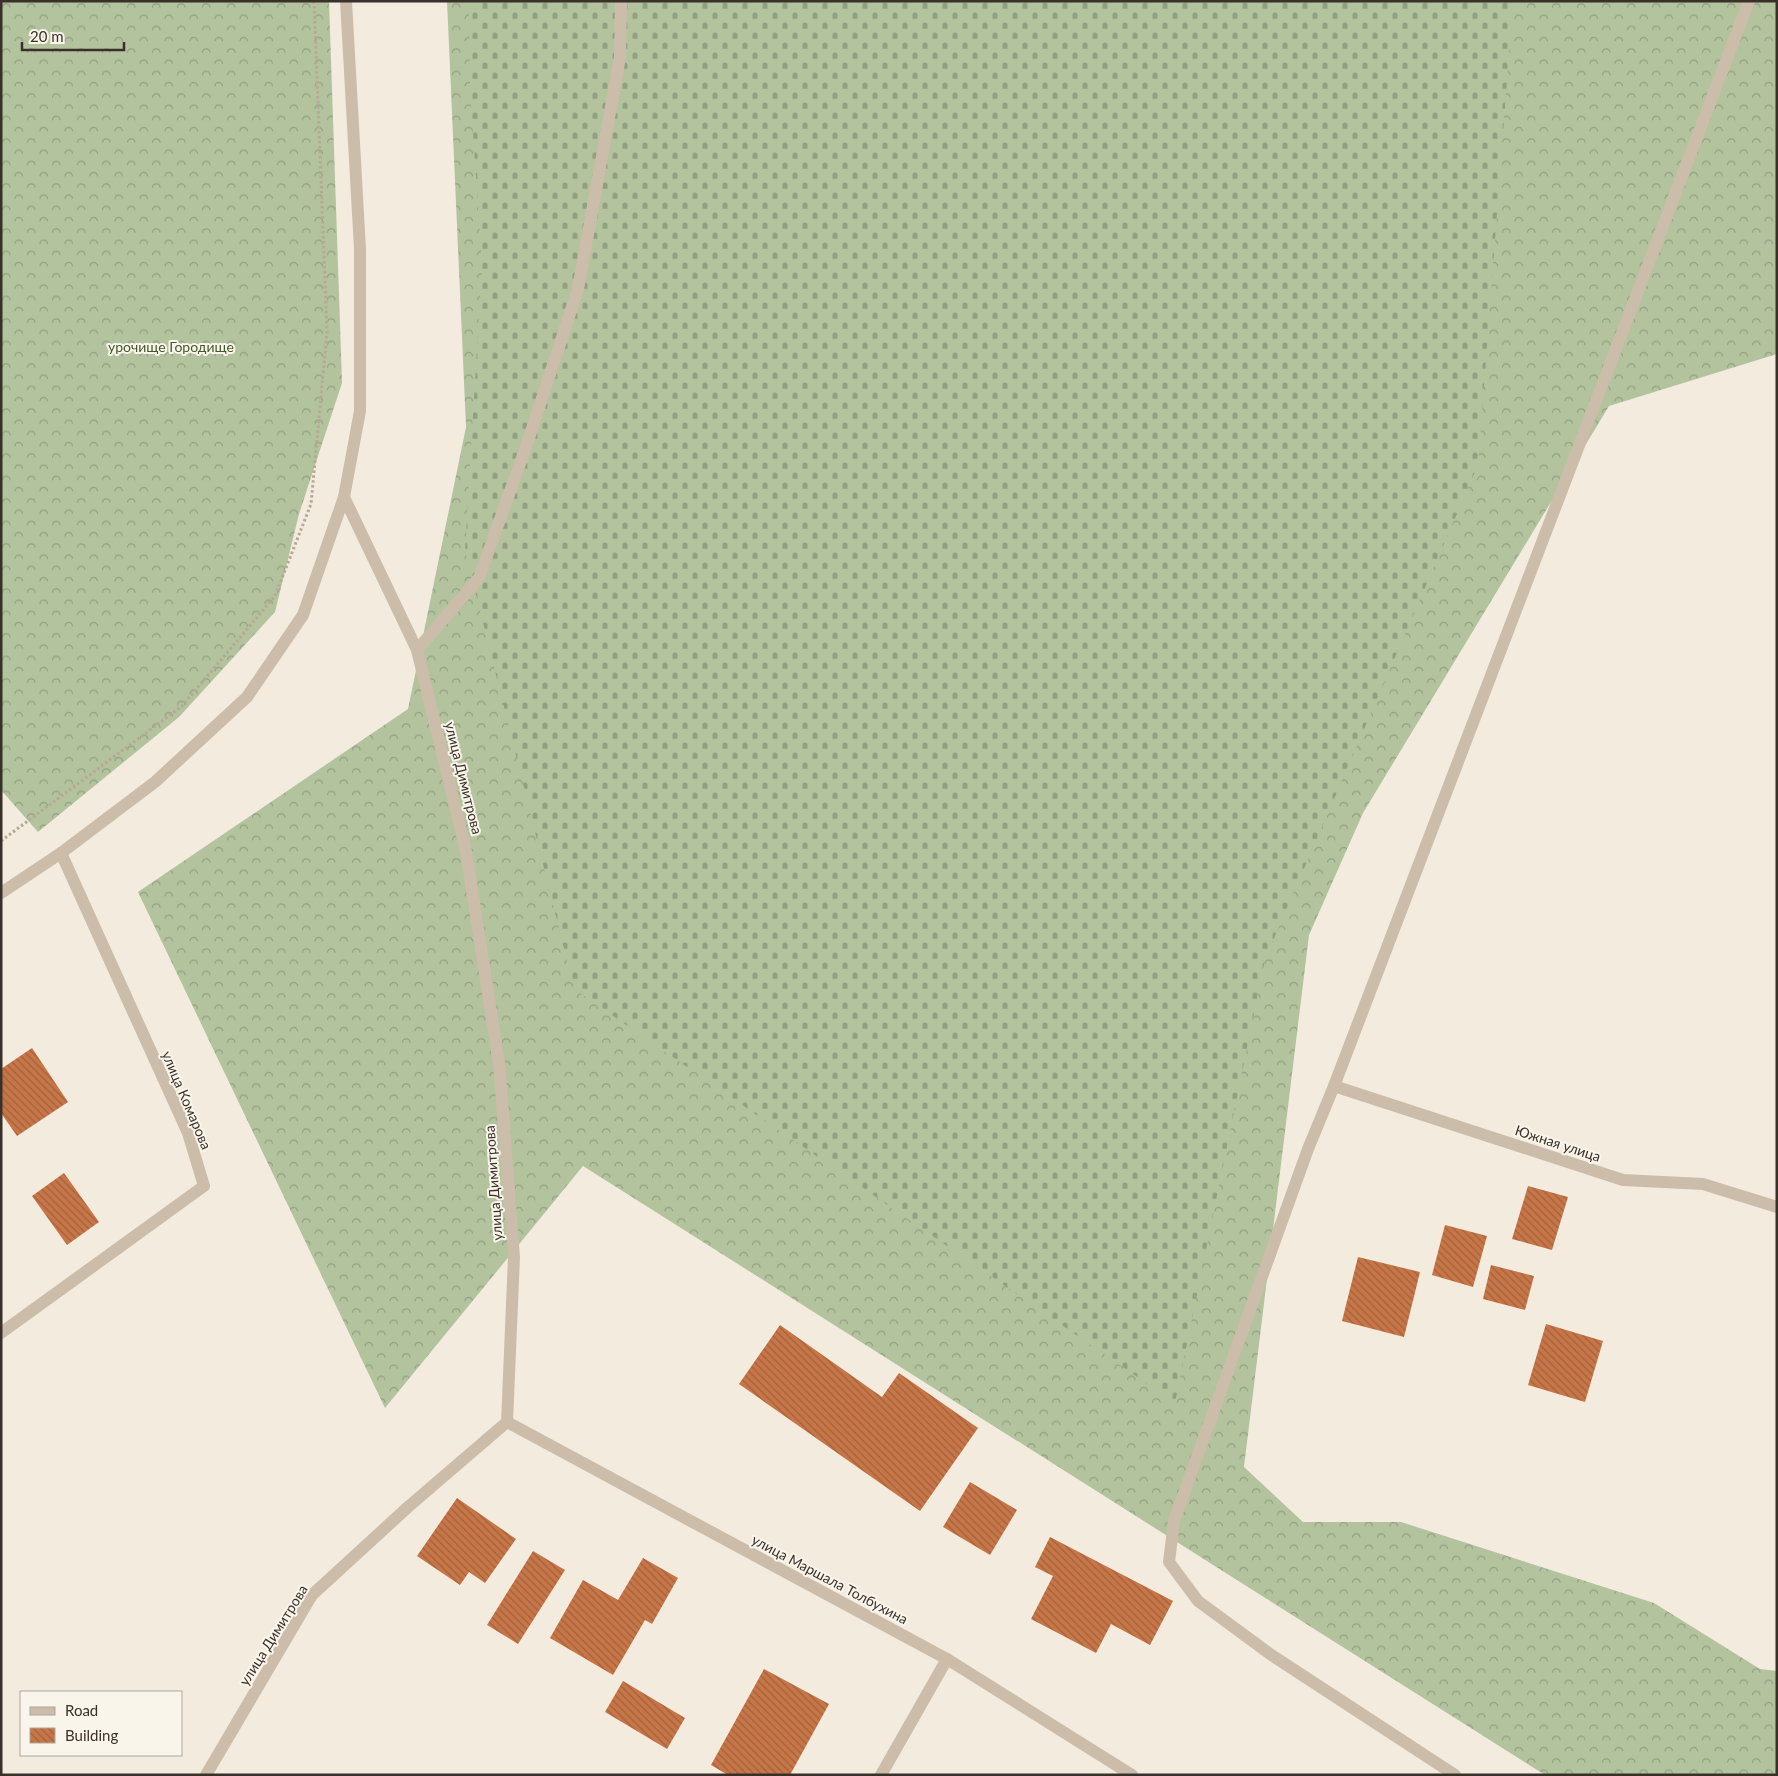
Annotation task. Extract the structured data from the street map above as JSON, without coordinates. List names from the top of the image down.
{
  "streets": {
    "street": [
      "улица Димитрова",
      "улица Комарова",
      "Южная улица",
      "улица Маршала Толбухина"
    ]
  },
  "crossings": [
    ["улица Димитрова", "улица Маршала Толбухина"]
  ],
  "parks": ["урочище Городище"],
  "legend": ["Road", "Building"],
  "scale_bar": "20 m"
}
